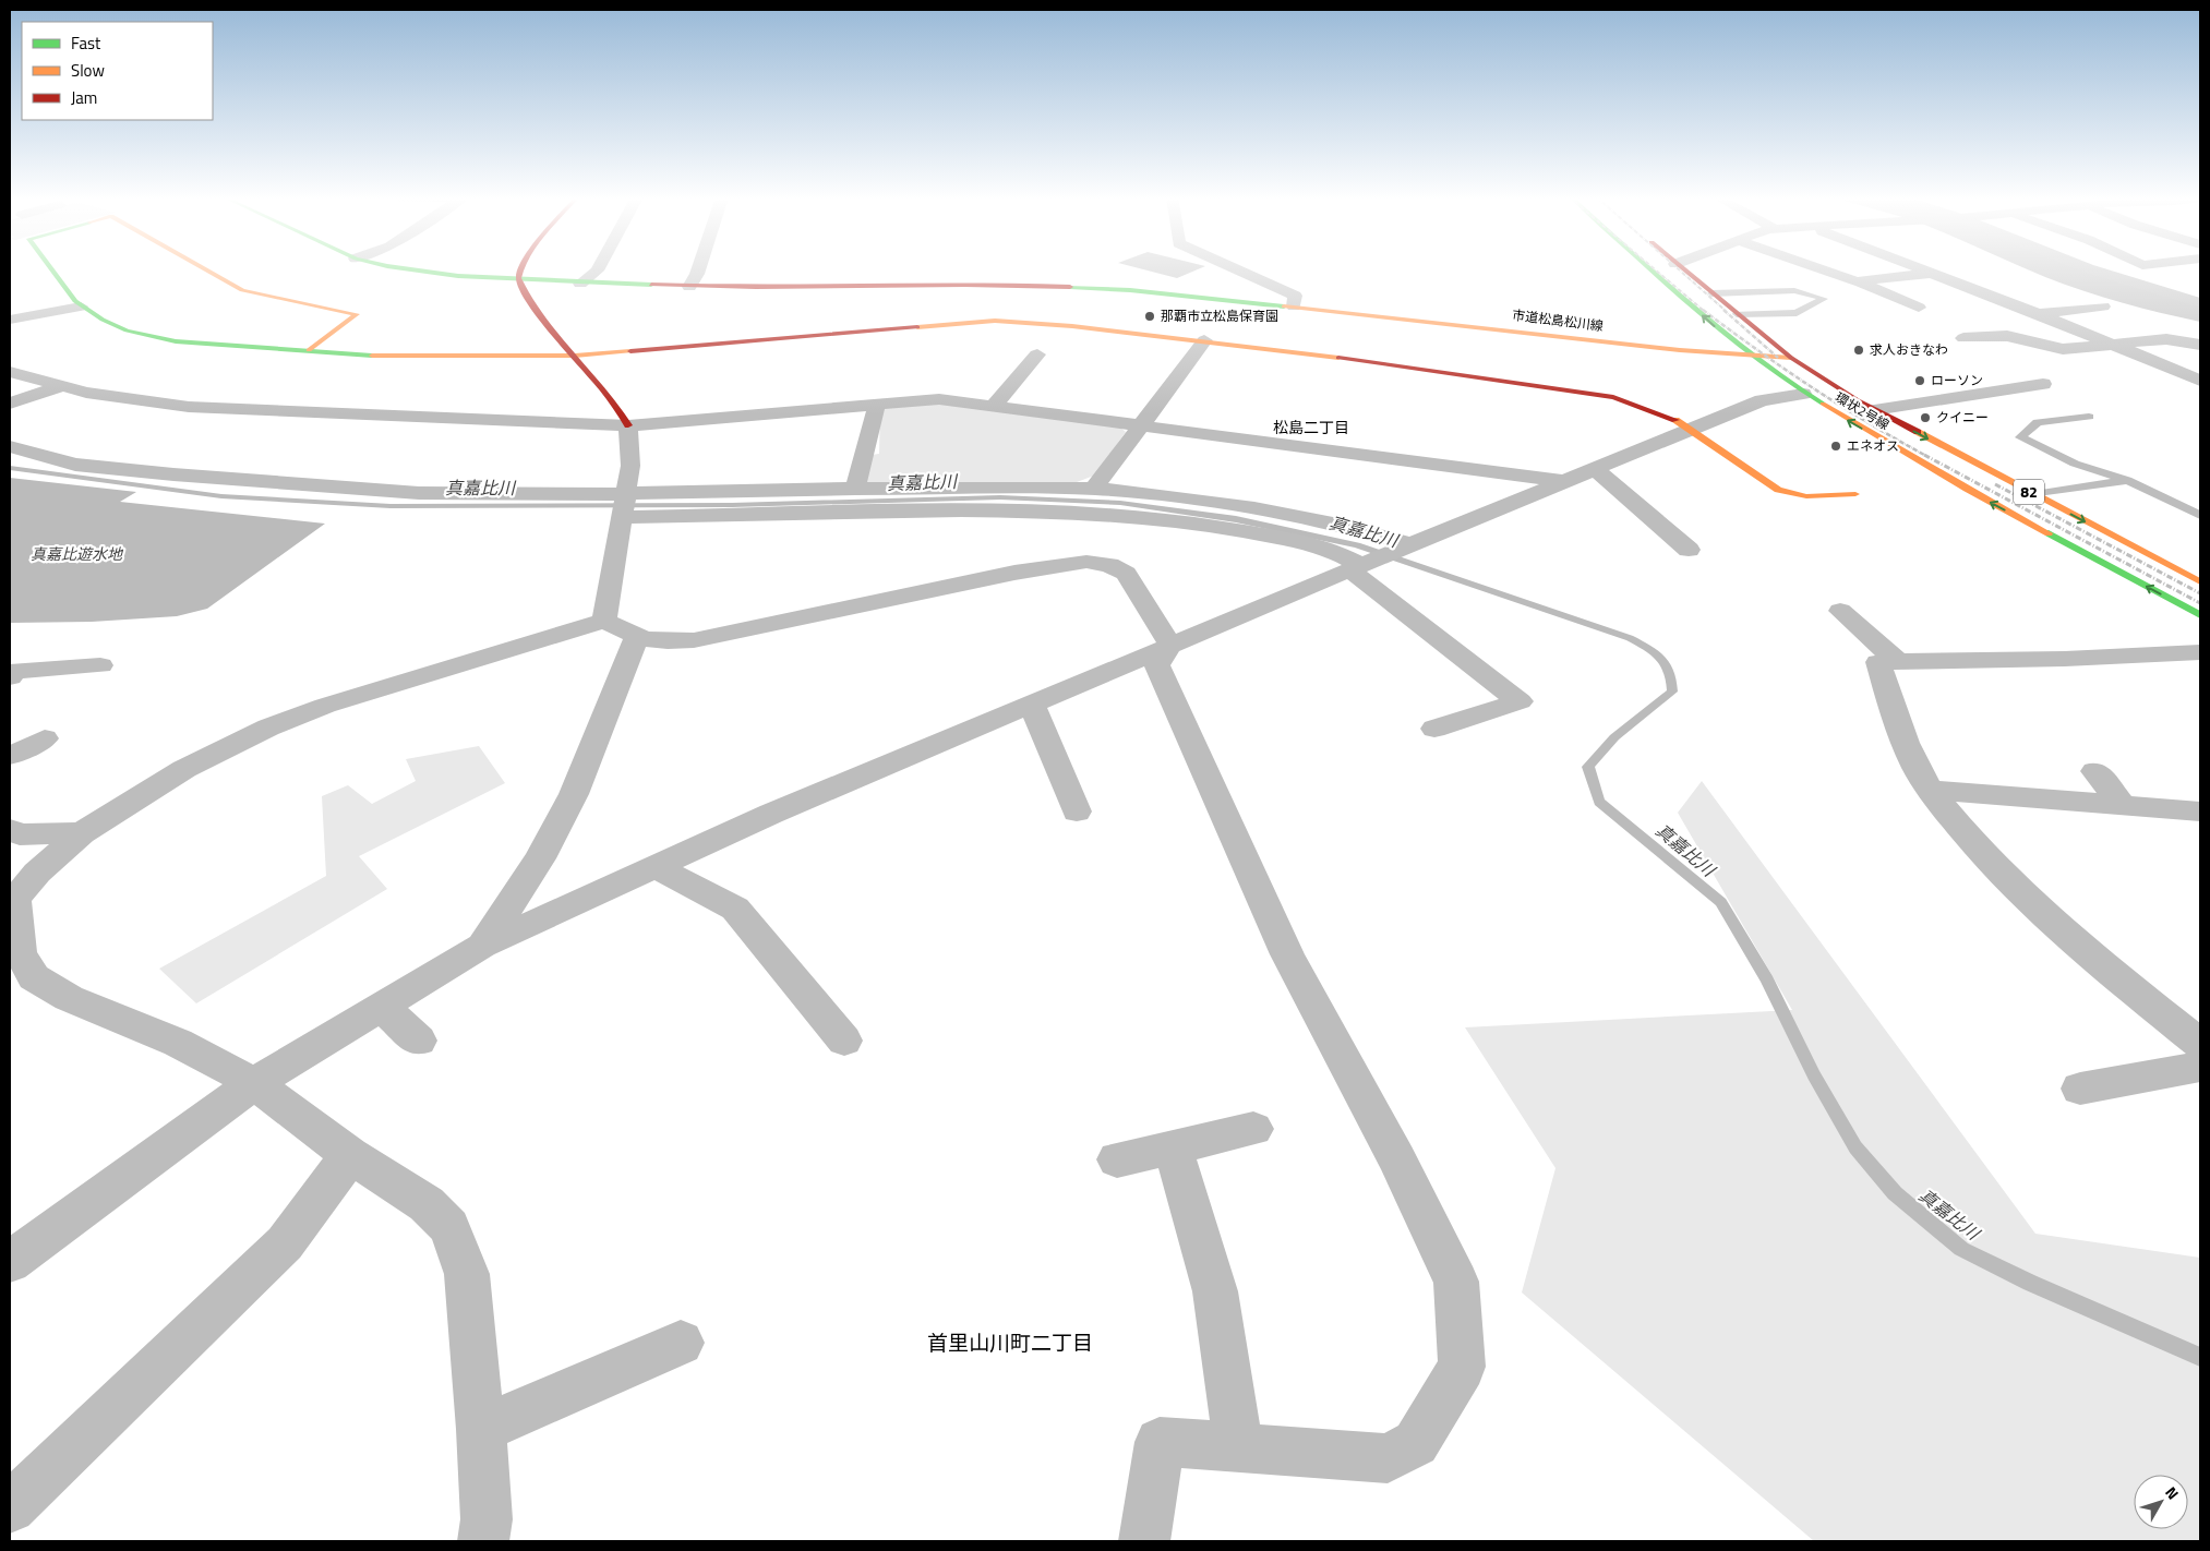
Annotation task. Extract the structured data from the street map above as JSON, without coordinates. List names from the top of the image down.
{
  "streets": {
    "street": ["市道松島松川線", "環状2号線", "82"]
  },
  "crossings": [
    ["市道松島松川線", "環状2号線"]
  ],
  "districts": ["松島二丁目", "首里山川町二丁目"],
  "water": ["真嘉比川", "真嘉比遊水地"],
  "places": [
    "那覇市立松島保育園",
    "求人おきなわ",
    "ローソン",
    "クイニー",
    "エネオス"
  ],
  "legend": ["Fast", "Slow", "Jam"],
  "north": "top right"
}
